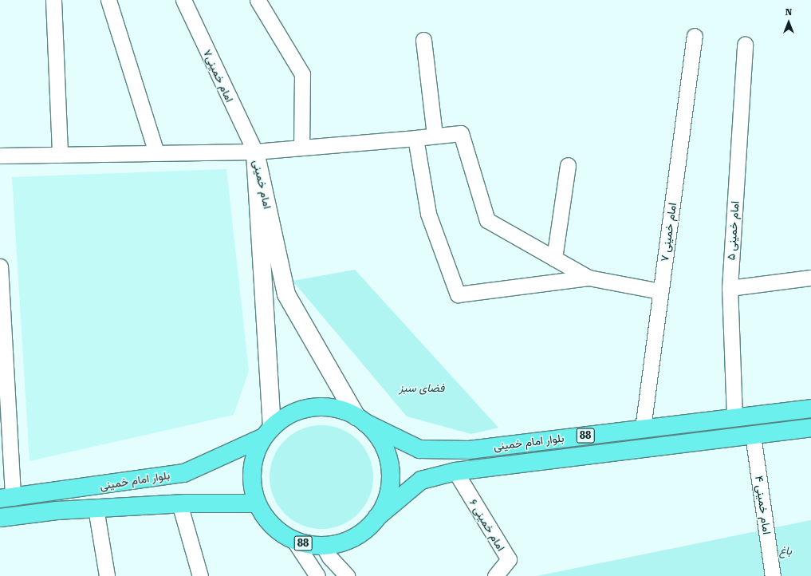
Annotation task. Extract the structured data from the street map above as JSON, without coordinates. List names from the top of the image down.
{
  "streets": {
    "highway": ["88", "بلوار امام خمینی"],
    "street": [
      "امام خمینی۷",
      "امام خمینی",
      "امام خمینی ۵",
      "امام خمینی ۷",
      "امام خمینی ۴",
      "امام خمینی ۶"
    ]
  },
  "crossings": [
    ["امام خمینی۷", "امام خمینی"],
    ["امام خمینی", "88"],
    ["امام خمینی", "بلوار امام خمینی"],
    ["امام خمینی ۵", "بلوار امام خمینی"],
    ["امام خمینی ۷", "بلوار امام خمینی"],
    ["88", "بلوار امام خمینی"],
    ["بلوار امام خمینی", "امام خمینی ۴"],
    ["بلوار امام خمینی", "امام خمینی ۶"]
  ],
  "parks": ["فضای سبز", "باغ"],
  "north": "top"
}
